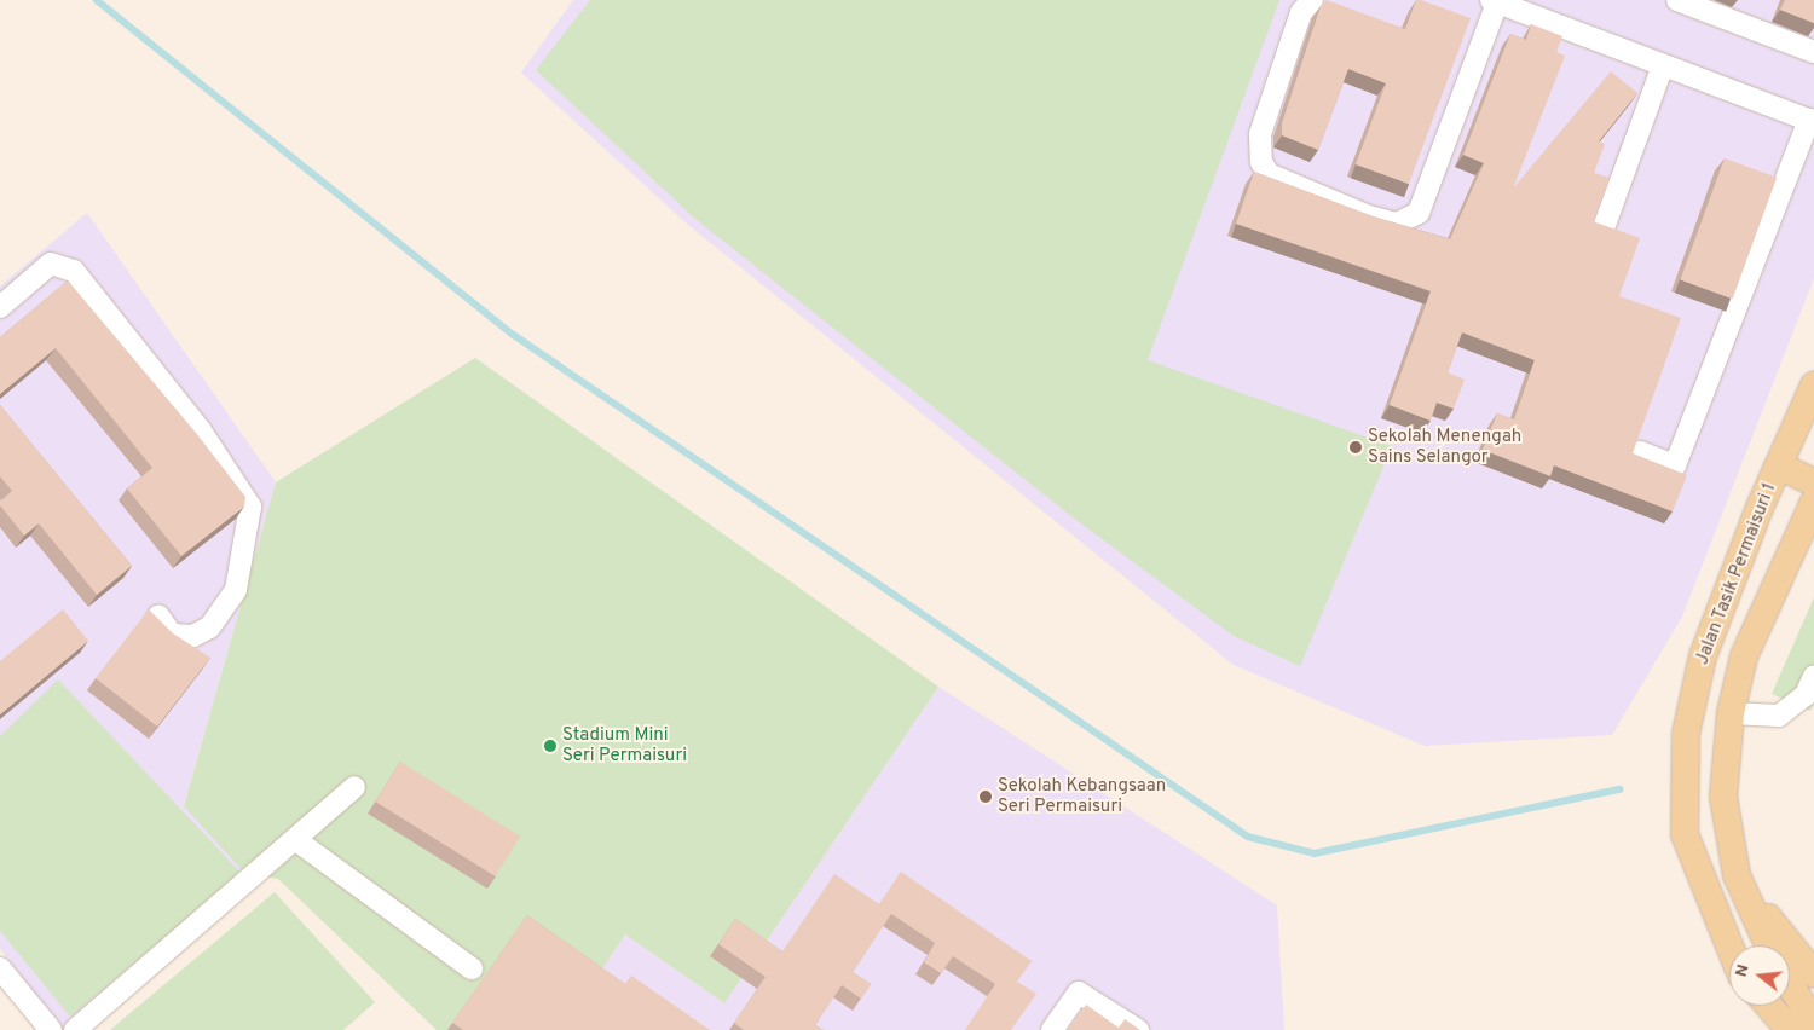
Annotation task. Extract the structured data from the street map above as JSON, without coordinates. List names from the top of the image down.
{
  "streets": {
    "main road": ["Jalan Tasik Permaisuri 1"]
  },
  "places": ["Sekolah Menengah Sains Selangor", "Stadium Mini Seri Permaisuri", "Sekolah Kebangsaan Seri Permaisuri"],
  "north": "left"
}
